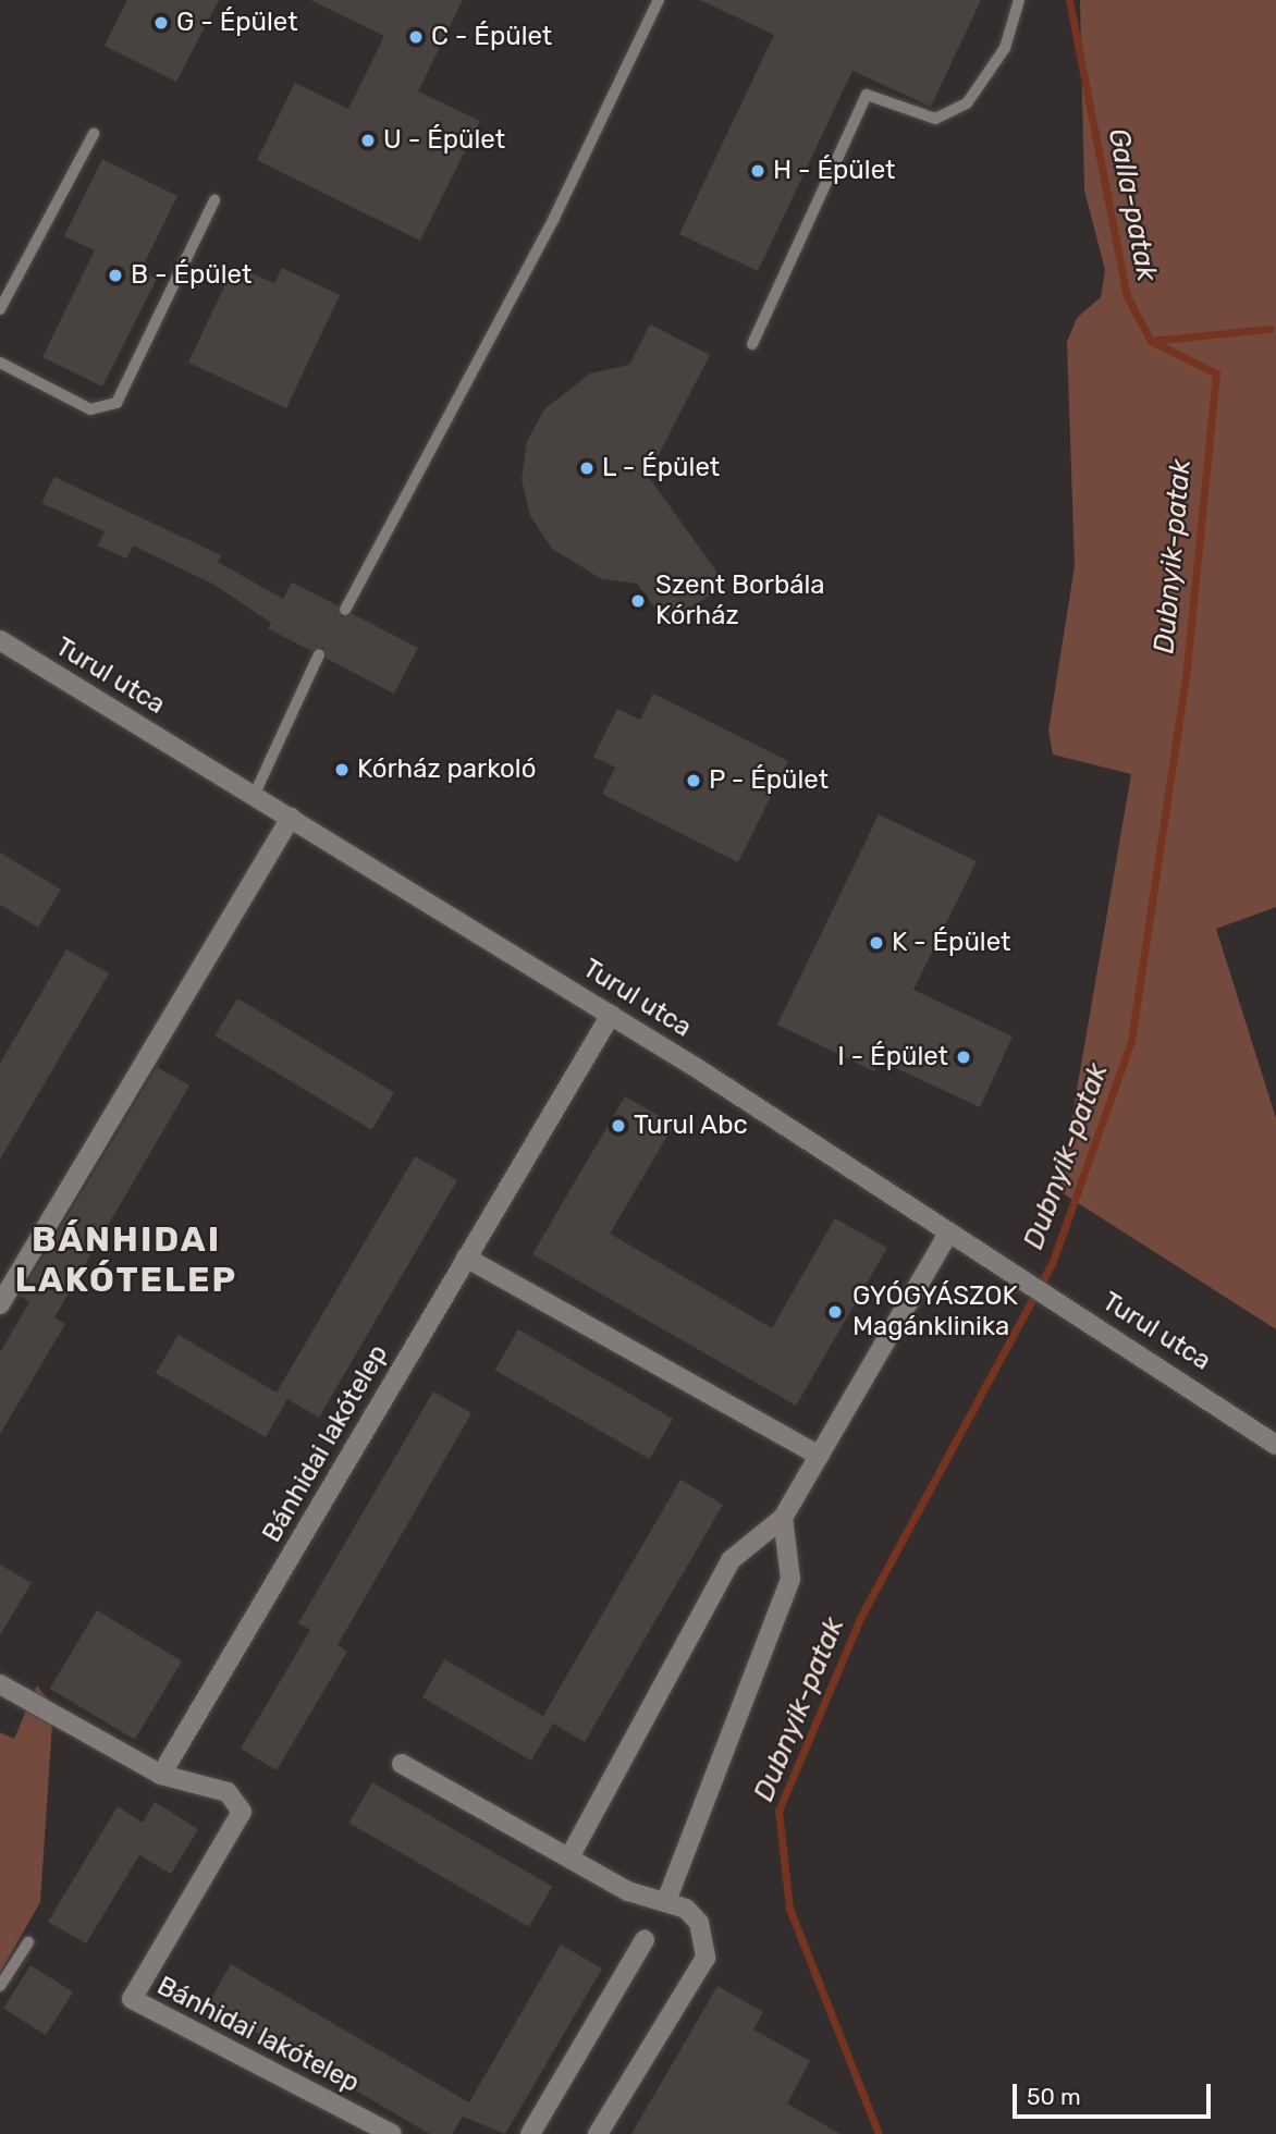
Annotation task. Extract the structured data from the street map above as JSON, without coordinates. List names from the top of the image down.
{
  "streets": {
    "street": ["Turul utca", "Bánhidai lakótelep"]
  },
  "crossings": [
    ["Turul utca", "Bánhidai lakótelep"]
  ],
  "districts": ["BÁNHIDAI LAKÓTELEP"],
  "water": ["Galla-patak", "Dubnyik-patak"],
  "places": [
    "G - Épület",
    "C - Épület",
    "U - Épület",
    "H - Épület",
    "B - Épület",
    "L - Épület",
    "Szent Borbála Kórház",
    "Kórház parkoló",
    "P - Épület",
    "K - Épület",
    "I - Épület",
    "Turul Abc",
    "GYÓGYÁSZOK Magánklinika"
  ],
  "scale_bar": "50 m"
}
